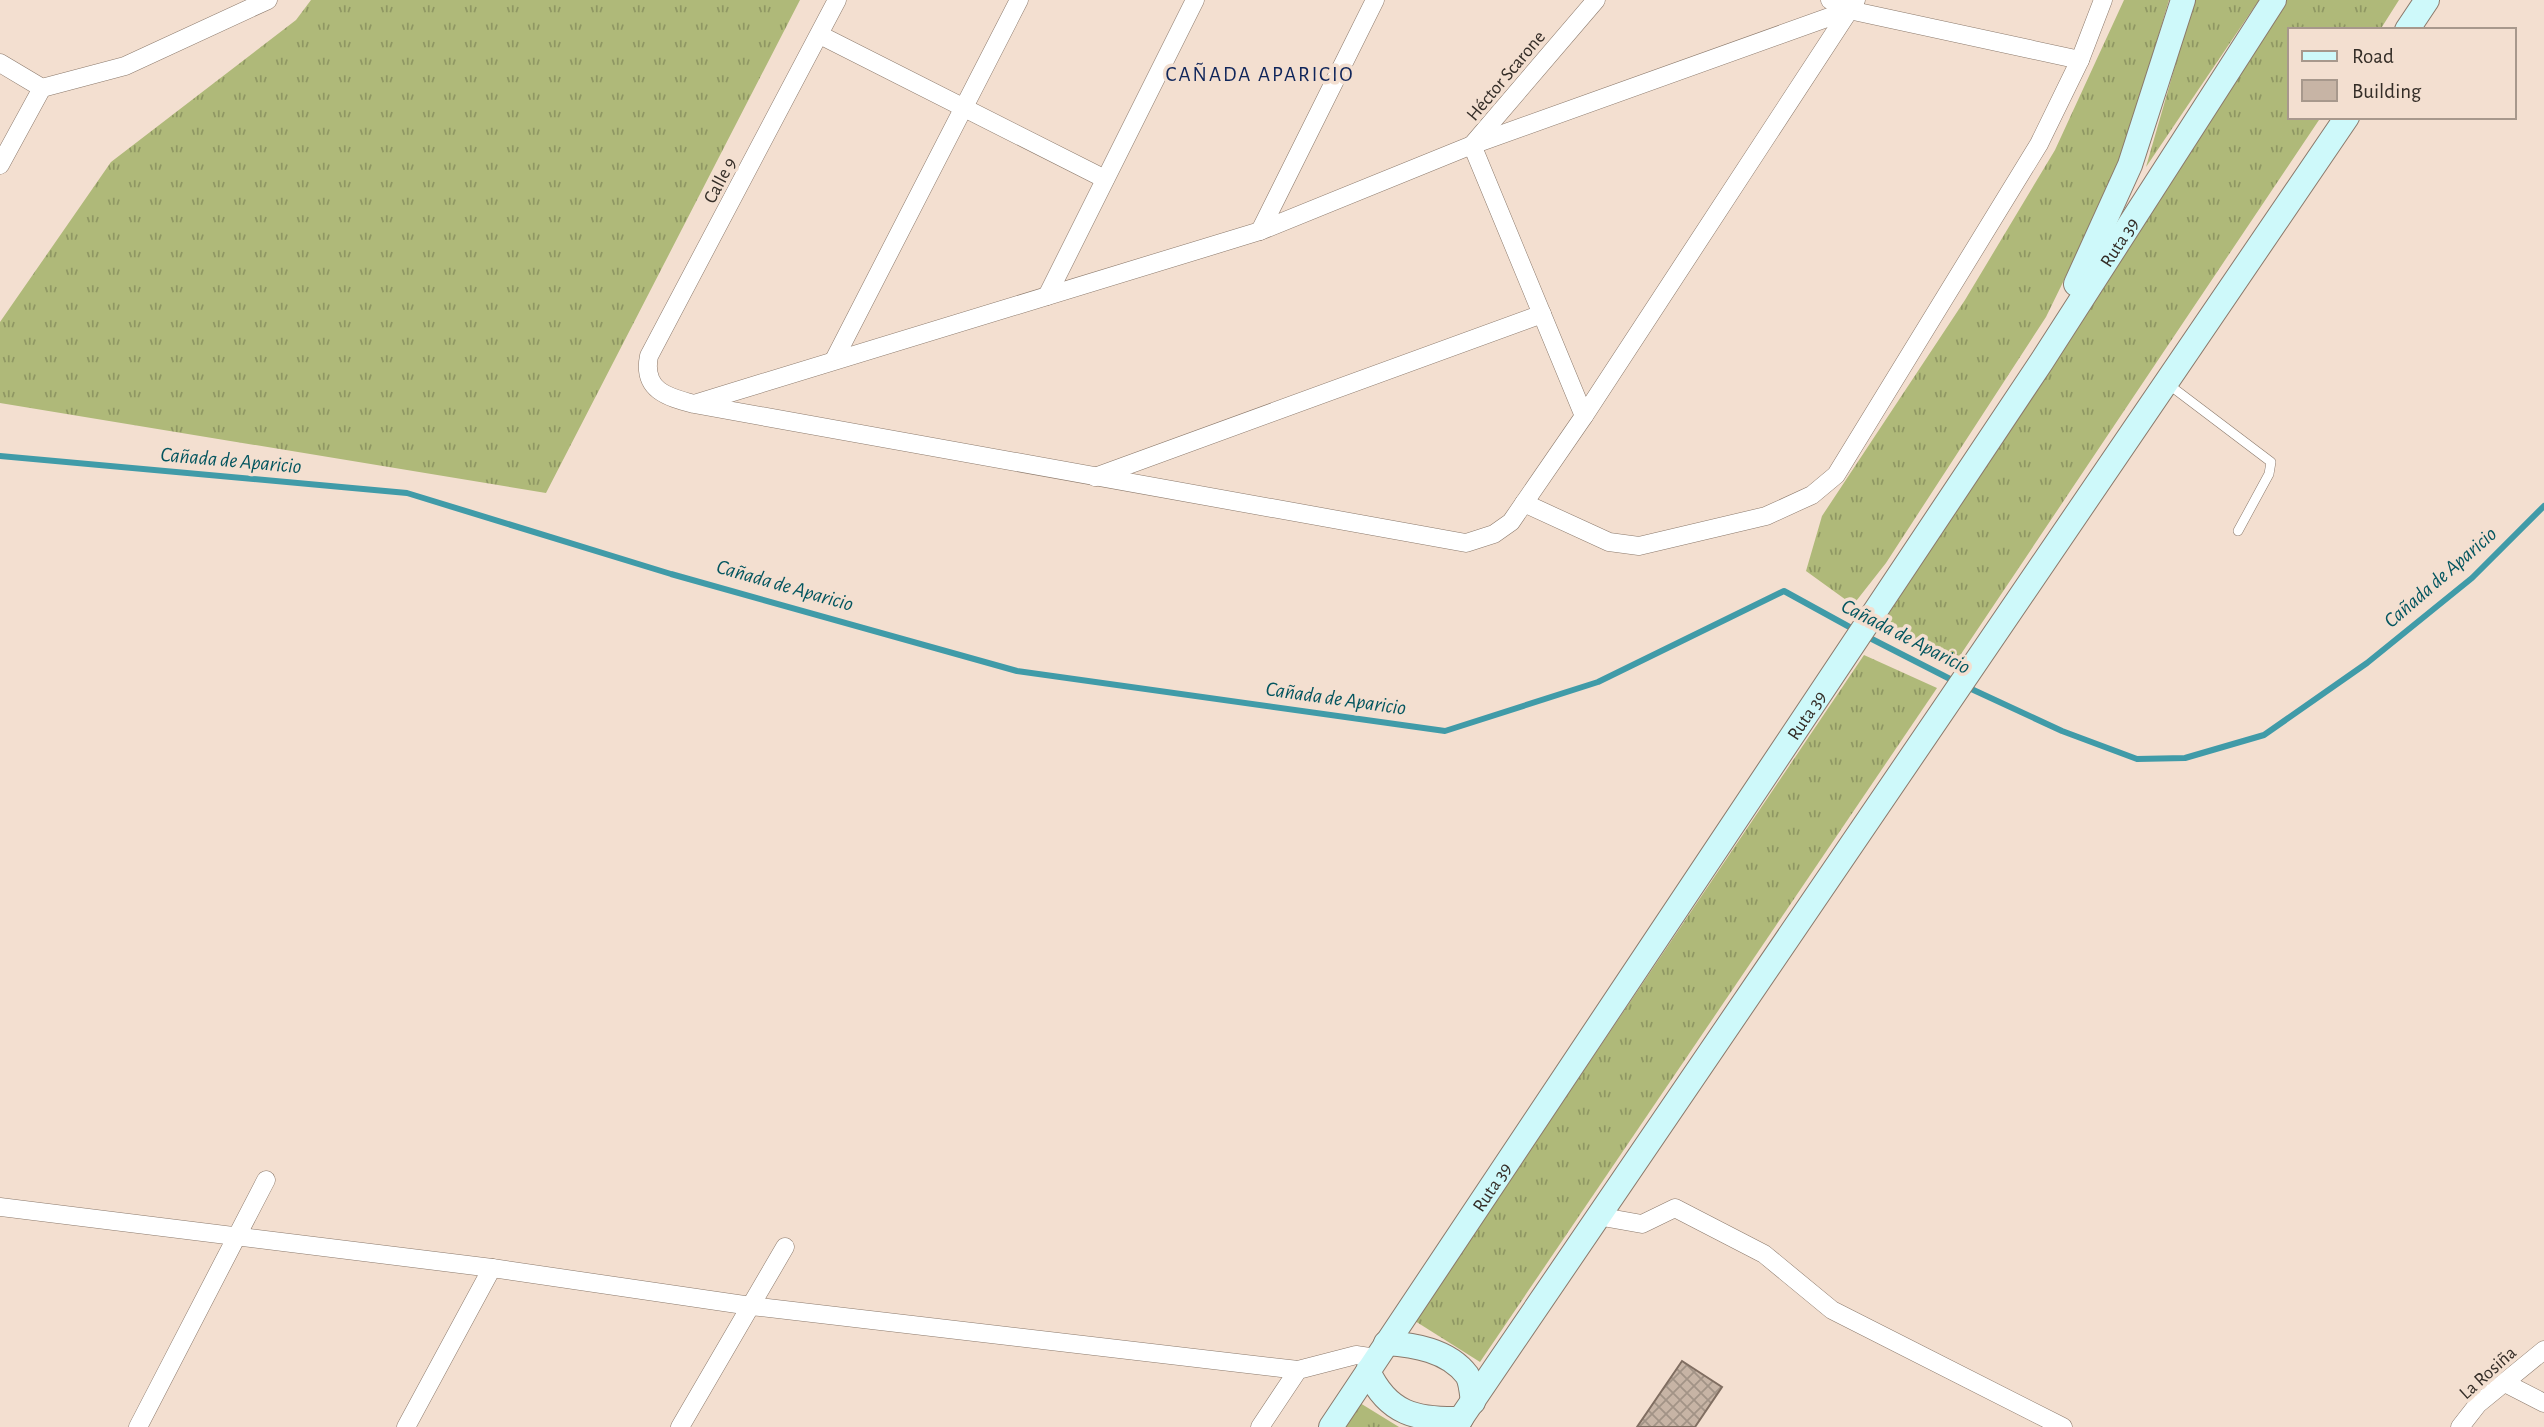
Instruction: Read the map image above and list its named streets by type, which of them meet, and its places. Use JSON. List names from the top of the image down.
{
  "streets": {
    "main road": ["Ruta 39"],
    "street": ["Héctor Scarone", "Calle 9", "La Rosiña"]
  },
  "districts": ["CAÑADA APARICIO"],
  "water": ["Cañada de Aparicio"],
  "legend": ["Road", "Building"]
}
